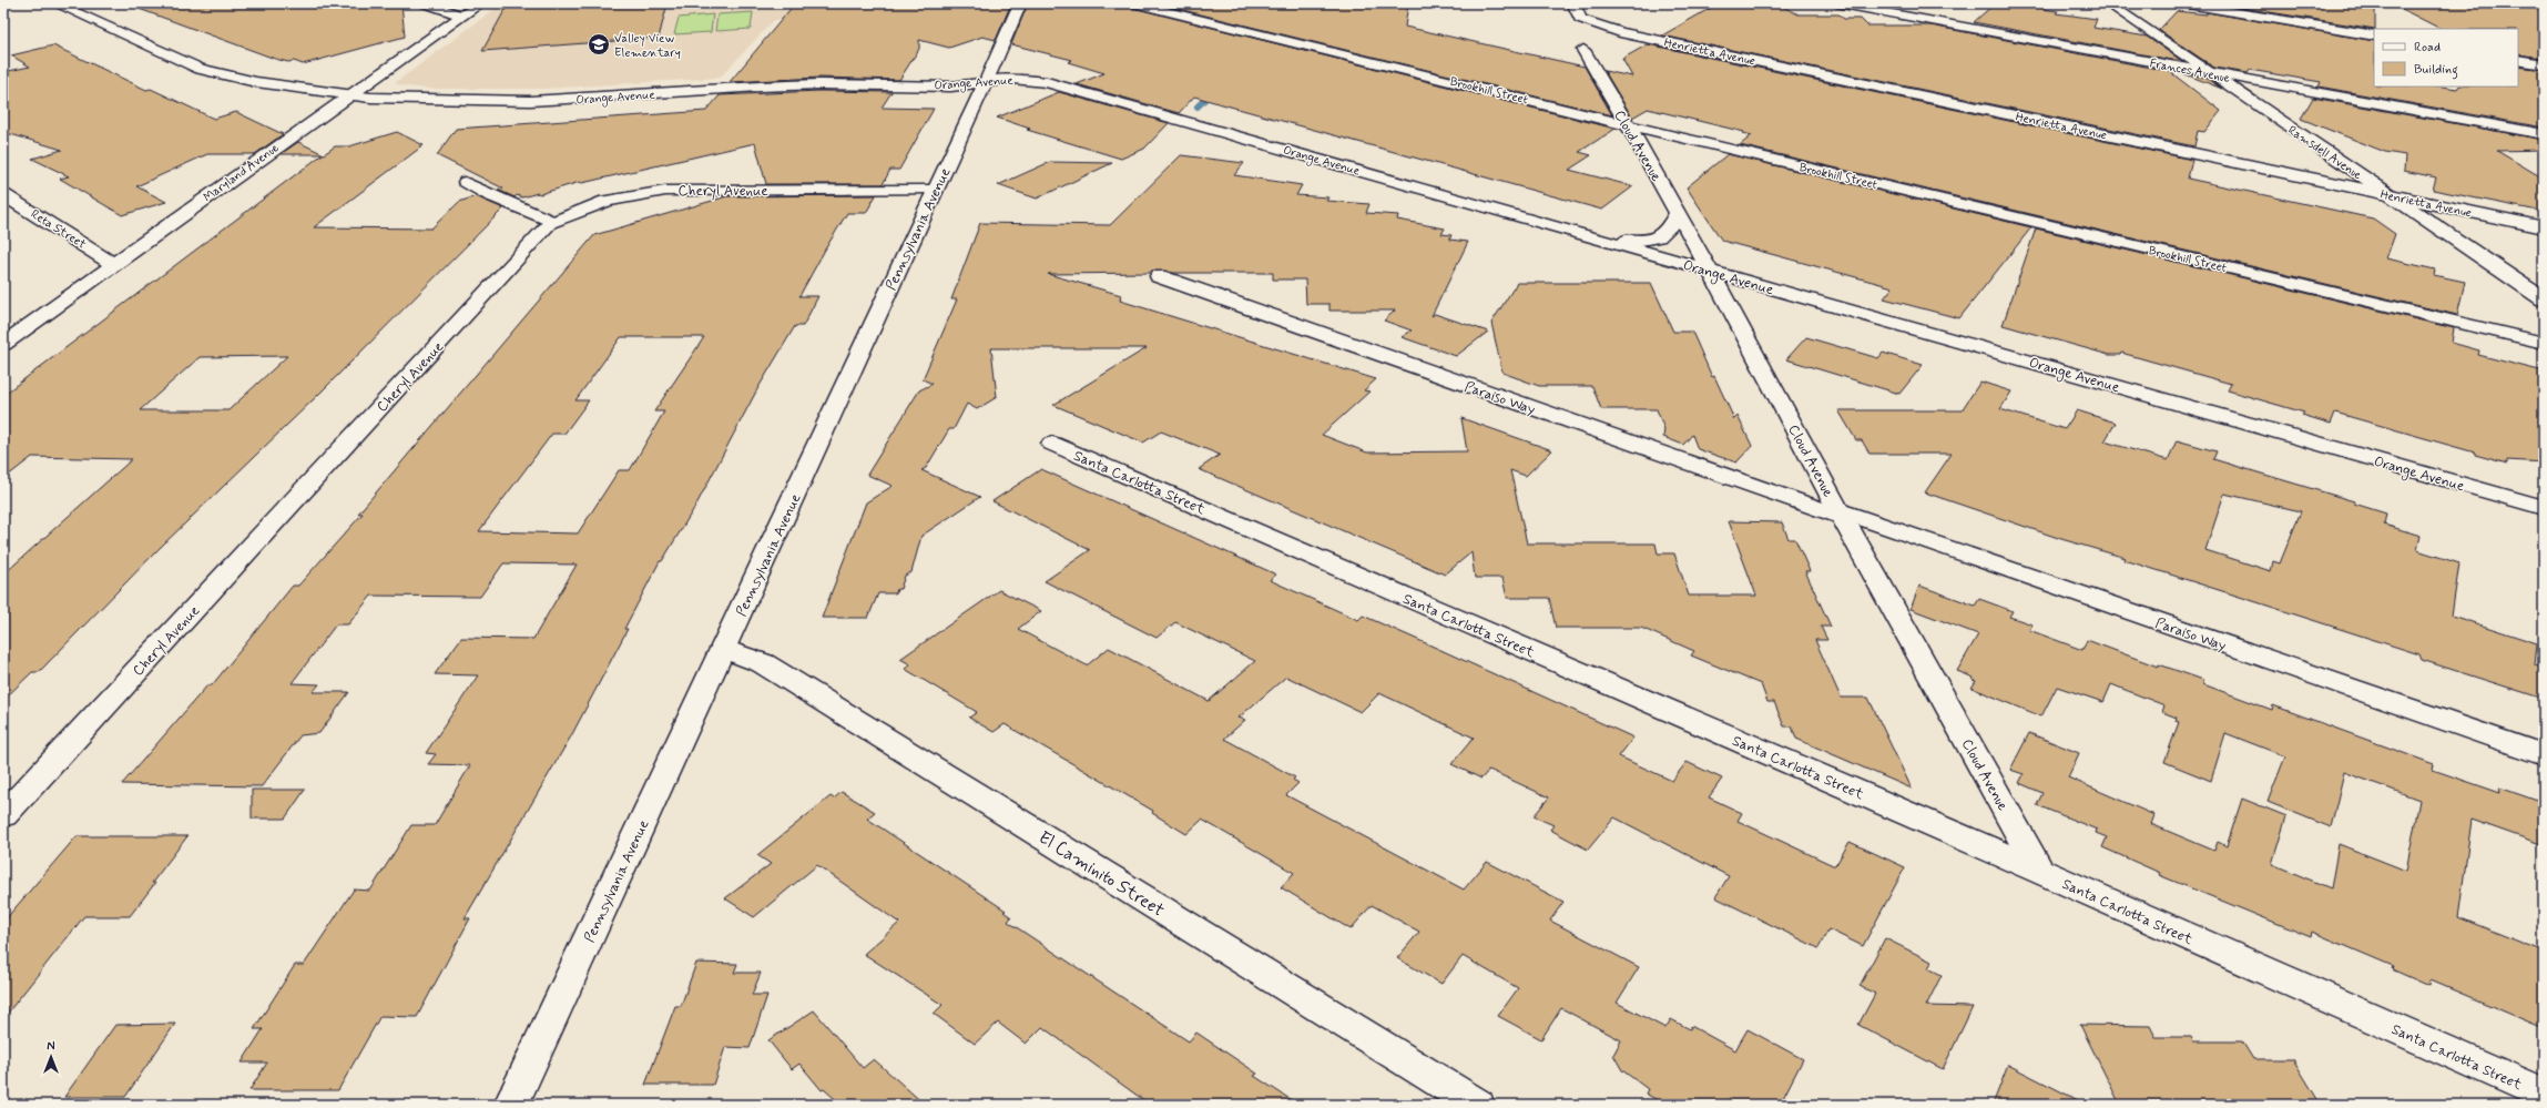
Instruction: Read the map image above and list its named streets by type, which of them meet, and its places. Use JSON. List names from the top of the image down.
{
  "streets": {
    "street": [
      "Henrietta Avenue",
      "Frances Avenue",
      "Orange Avenue",
      "Brookhill Street",
      "Cloud Avenue",
      "Ramsdell Avenue",
      "Maryland Avenue",
      "Cheryl Avenue",
      "Reta Street",
      "Pennsylvania Avenue",
      "Paraiso Way",
      "Santa Carlotta Street",
      "El Caminito Street"
    ]
  },
  "crossings": [
    ["Henrietta Avenue", "Ramsdell Avenue"],
    ["Frances Avenue", "Ramsdell Avenue"],
    ["Orange Avenue", "Cloud Avenue"],
    ["Orange Avenue", "Maryland Avenue"],
    ["Orange Avenue", "Pennsylvania Avenue"],
    ["Brookhill Street", "Cloud Avenue"],
    ["Cloud Avenue", "Paraiso Way"],
    ["Cloud Avenue", "Santa Carlotta Street"],
    ["Maryland Avenue", "Reta Street"],
    ["Cheryl Avenue", "Pennsylvania Avenue"],
    ["Pennsylvania Avenue", "El Caminito Street"]
  ],
  "places": {
    "school or university": ["Valley View Elementary"]
  },
  "legend": ["Road", "Building"],
  "north": "top"
}
